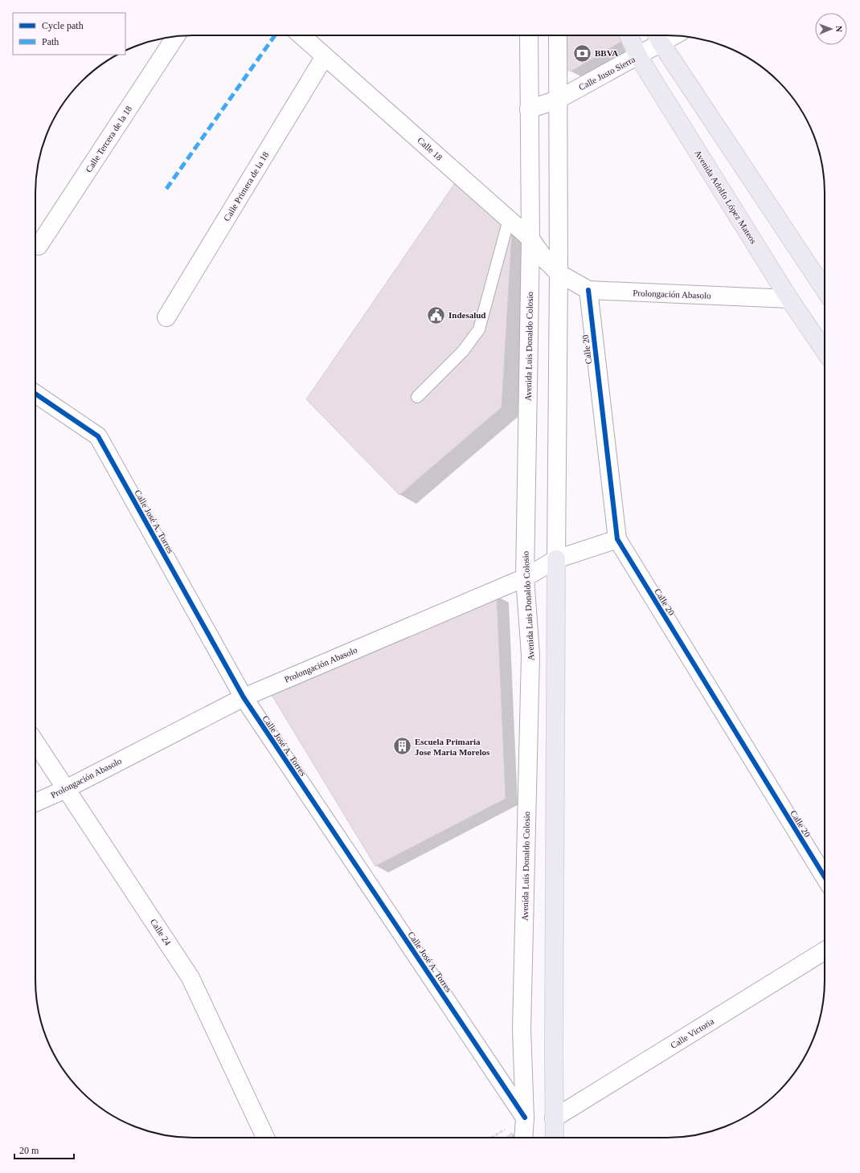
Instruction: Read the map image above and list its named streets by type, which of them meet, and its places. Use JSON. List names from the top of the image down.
{
  "streets": {
    "main road": ["Avenida Adolfo López Mateos"],
    "street": [
      "Calle Justo Sierra",
      "Calle Tercera de la 18",
      "Calle 18",
      "Calle Primera de la 18",
      "Prolongación Abasolo",
      "Avenida Luis Donaldo Colosio",
      "Calle 20",
      "Calle José A. Torres",
      "Calle 24",
      "Calle Victoria"
    ]
  },
  "crossings": [
    ["Calle Justo Sierra", "Avenida Adolfo López Mateos"],
    ["Calle Justo Sierra", "Avenida Luis Donaldo Colosio"],
    ["Calle 18", "Calle Primera de la 18"],
    ["Calle 18", "Prolongación Abasolo"],
    ["Calle 18", "Avenida Luis Donaldo Colosio"],
    ["Avenida Adolfo López Mateos", "Prolongación Abasolo"],
    ["Prolongación Abasolo", "Avenida Luis Donaldo Colosio"],
    ["Prolongación Abasolo", "Calle 20"],
    ["Prolongación Abasolo", "Calle José A. Torres"],
    ["Prolongación Abasolo", "Calle 24"],
    ["Avenida Luis Donaldo Colosio", "Calle José A. Torres"]
  ],
  "places": {
    "bank": ["BBVA"],
    "public building": ["Indesalud"],
    "building": ["Escuela Primaria Jose Maria Morelos"]
  },
  "legend": ["Cycle path", "Path"],
  "scale_bar": "20 m",
  "north": "right"
}
